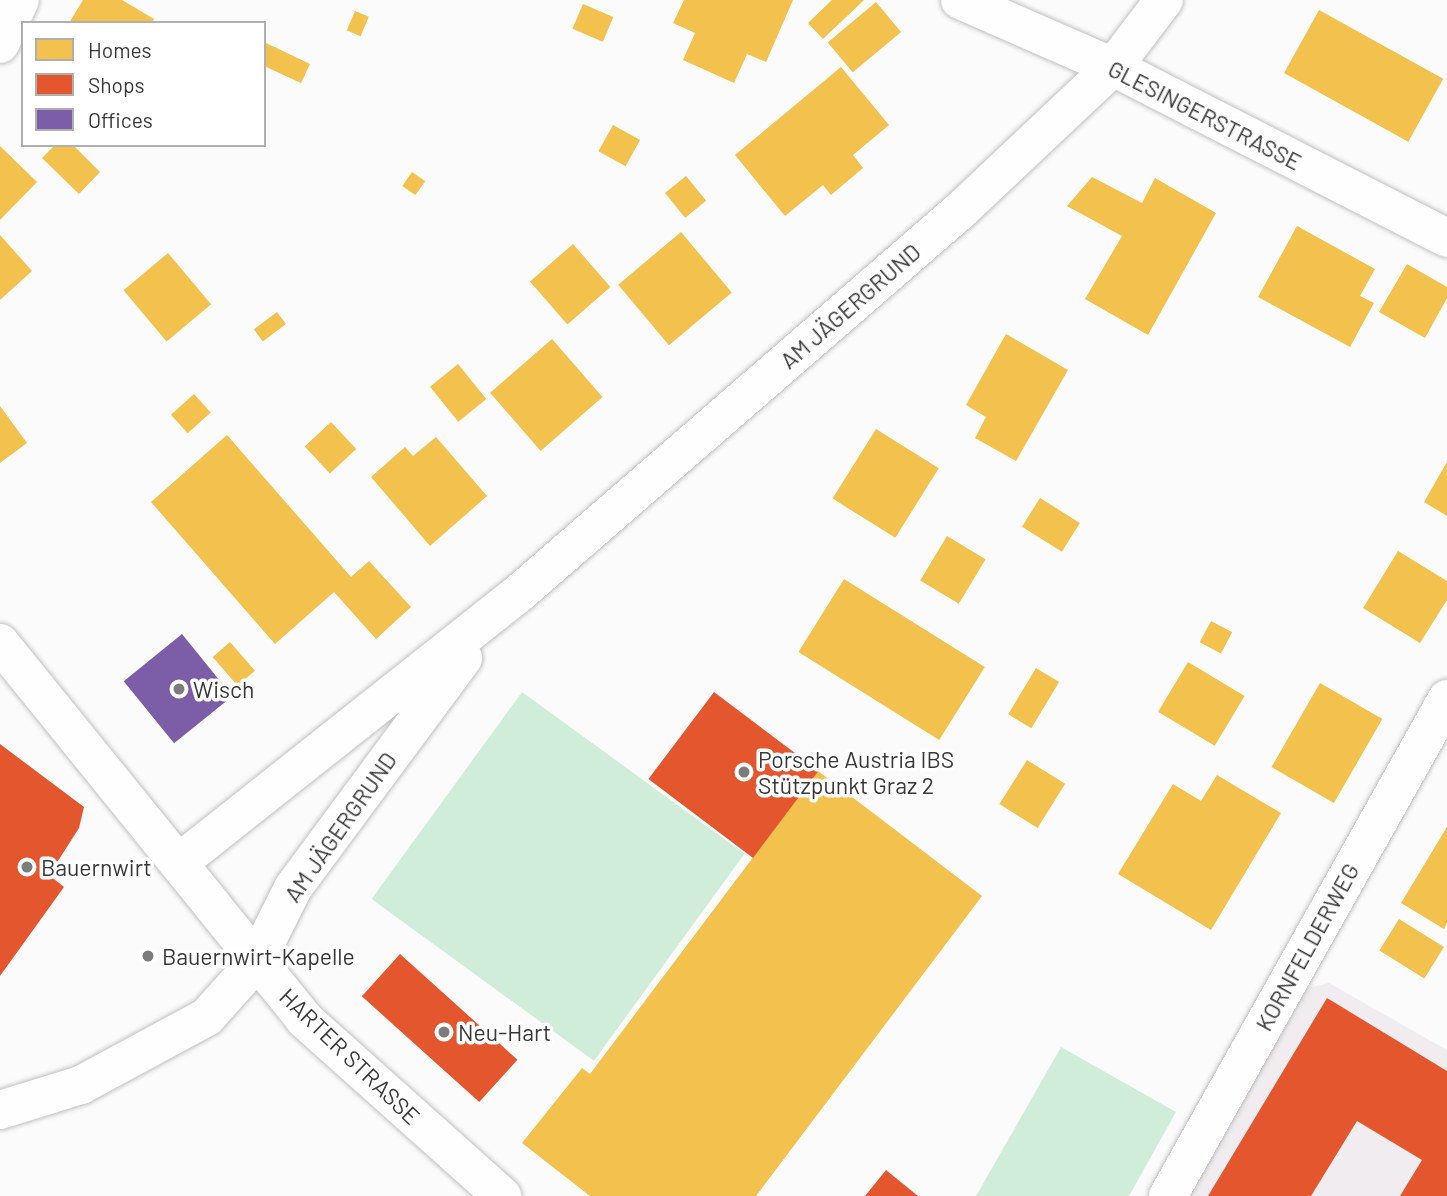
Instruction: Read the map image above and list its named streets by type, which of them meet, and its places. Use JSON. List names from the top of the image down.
{
  "streets": {
    "main road": [
      "GLESINGERSTRASSE",
      "AM JÄGERGRUND",
      "KORNFELDERWEG",
      "HARTER STRASSE"
    ]
  },
  "crossings": [
    ["GLESINGERSTRASSE", "AM JÄGERGRUND"],
    ["AM JÄGERGRUND", "HARTER STRASSE"]
  ],
  "places": [
    "Wisch",
    "Porsche Austria IBS Stützpunkt Graz 2",
    "Bauernwirt",
    "Bauernwirt-Kapelle",
    "Neu-Hart"
  ],
  "legend": ["Homes", "Shops", "Offices"]
}
